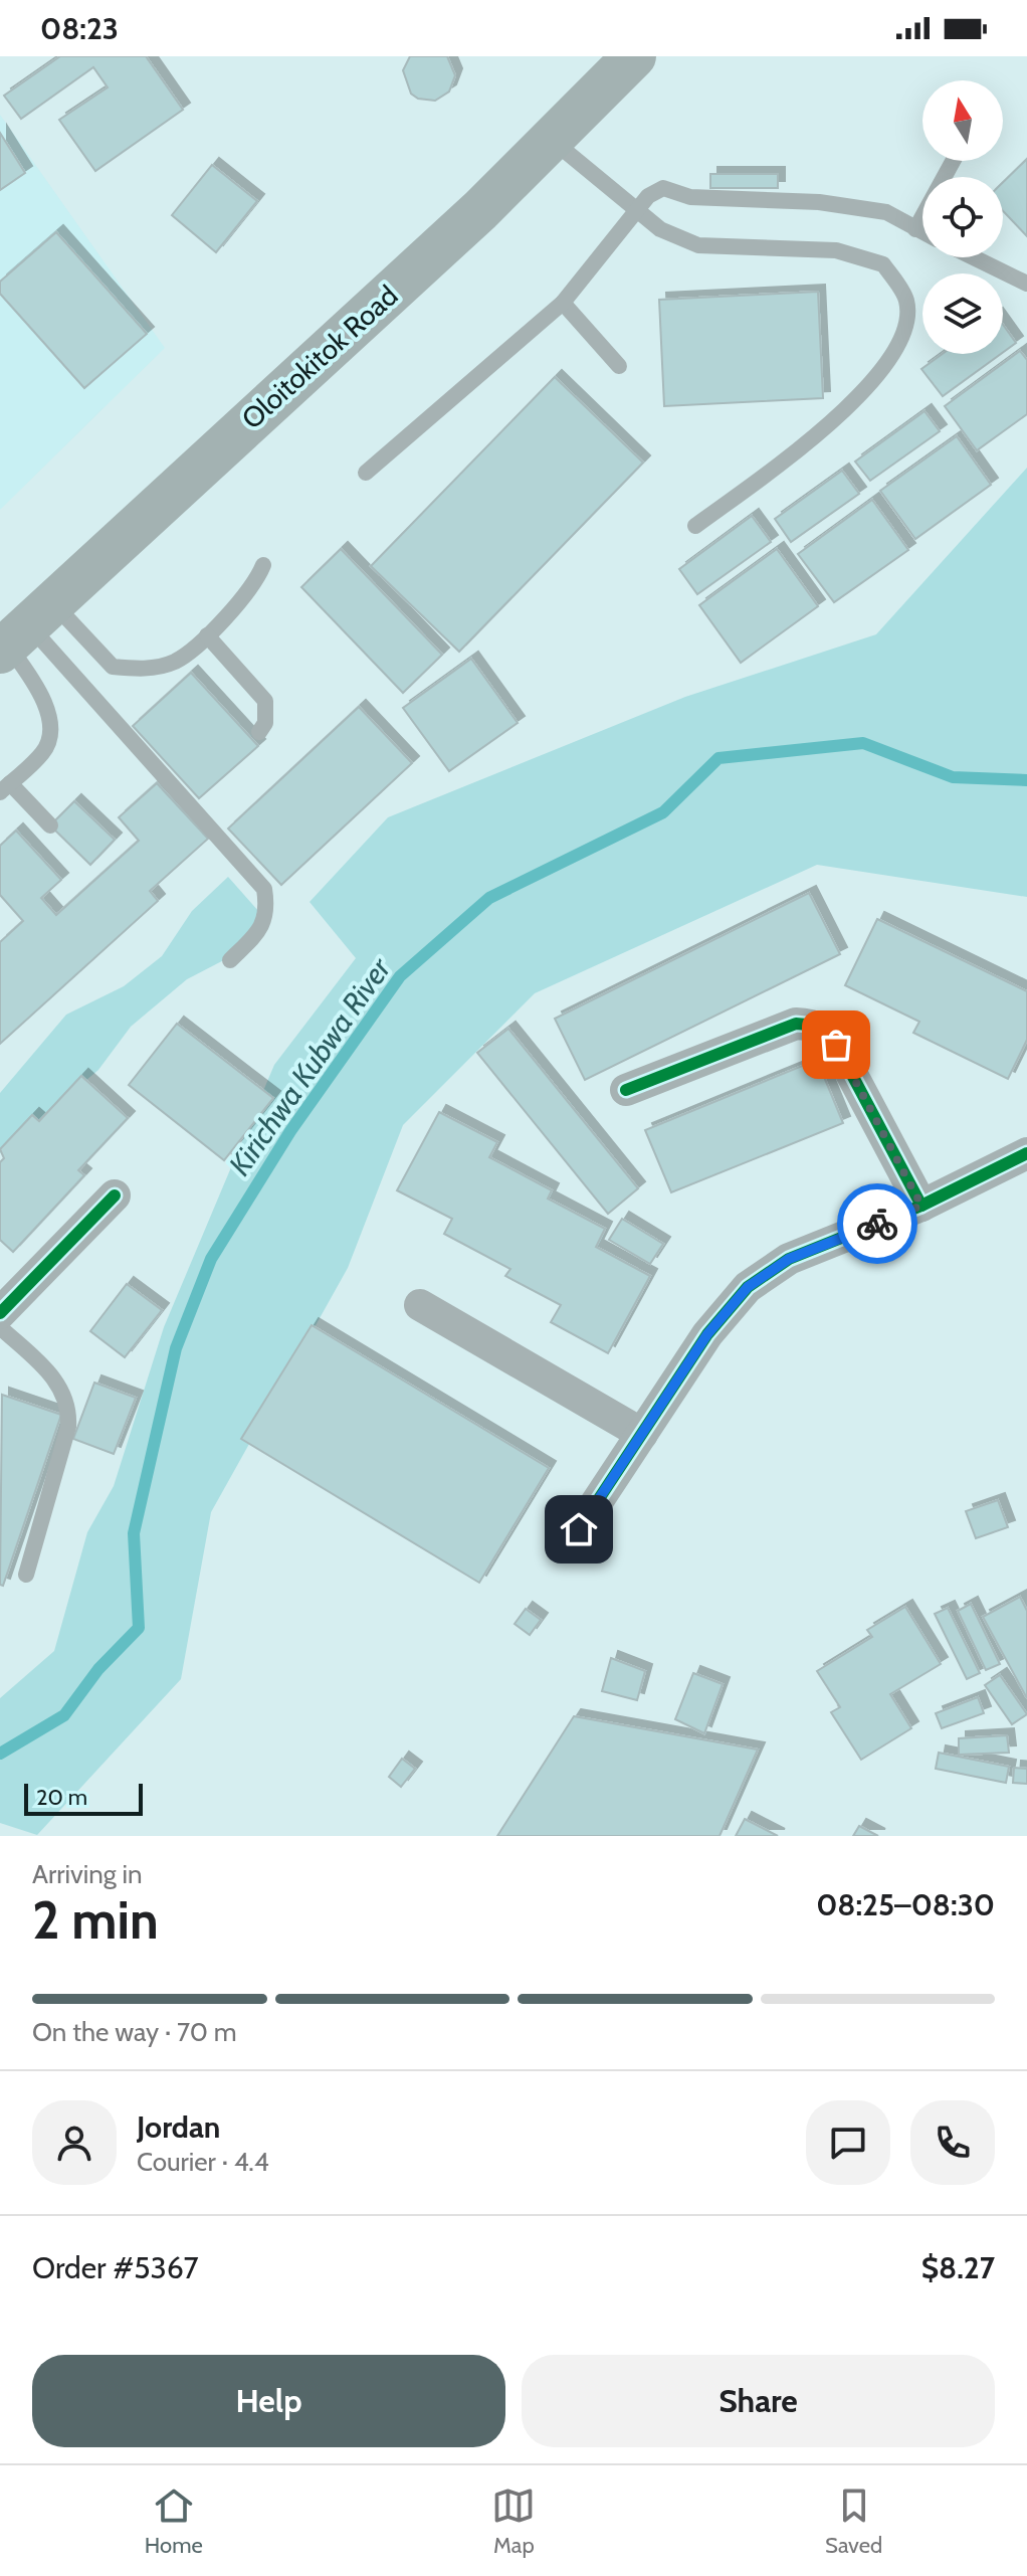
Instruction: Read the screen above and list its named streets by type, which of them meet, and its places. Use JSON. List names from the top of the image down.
{
  "streets": {
    "main road": ["Oloitokitok Road"]
  },
  "water": ["Kirichwa Kubwa River"],
  "scale_bar": "20 m",
  "north": "top",
  "page": {
    "status": "08:23",
    "scale": "20 m",
    "heading": ["2 min", "Arriving in", "08:25–08:30"],
    "panel": [
      "Jordan",
      "Courier · 4.4",
      "Order #5367",
      "$8.27"
    ],
    "bar": "On the way · 70 m",
    "buttons": ["Help", "Share"],
    "tabs": ["Home", "Map", "Saved"]
  }
}
